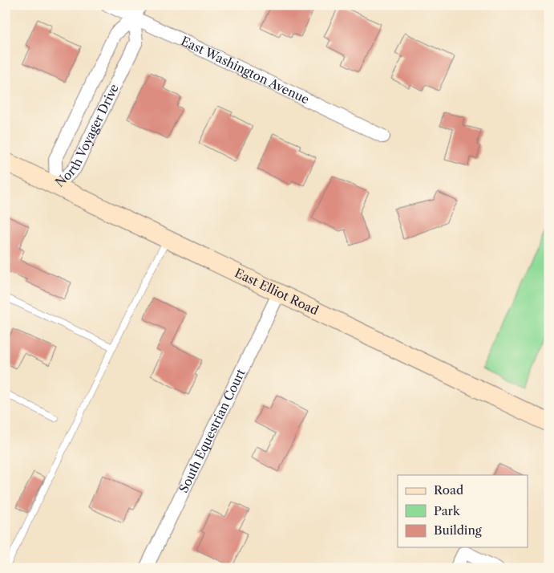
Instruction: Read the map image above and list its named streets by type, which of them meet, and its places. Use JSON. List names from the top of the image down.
{
  "streets": {
    "main road": ["East Elliot Road"],
    "street": ["East Washington Avenue", "North Voyager Drive", "South Equestrian Court"]
  },
  "crossings": [
    ["East Washington Avenue", "North Voyager Drive"],
    ["North Voyager Drive", "East Elliot Road"],
    ["East Elliot Road", "South Equestrian Court"]
  ],
  "legend": ["Road", "Park", "Building"]
}
